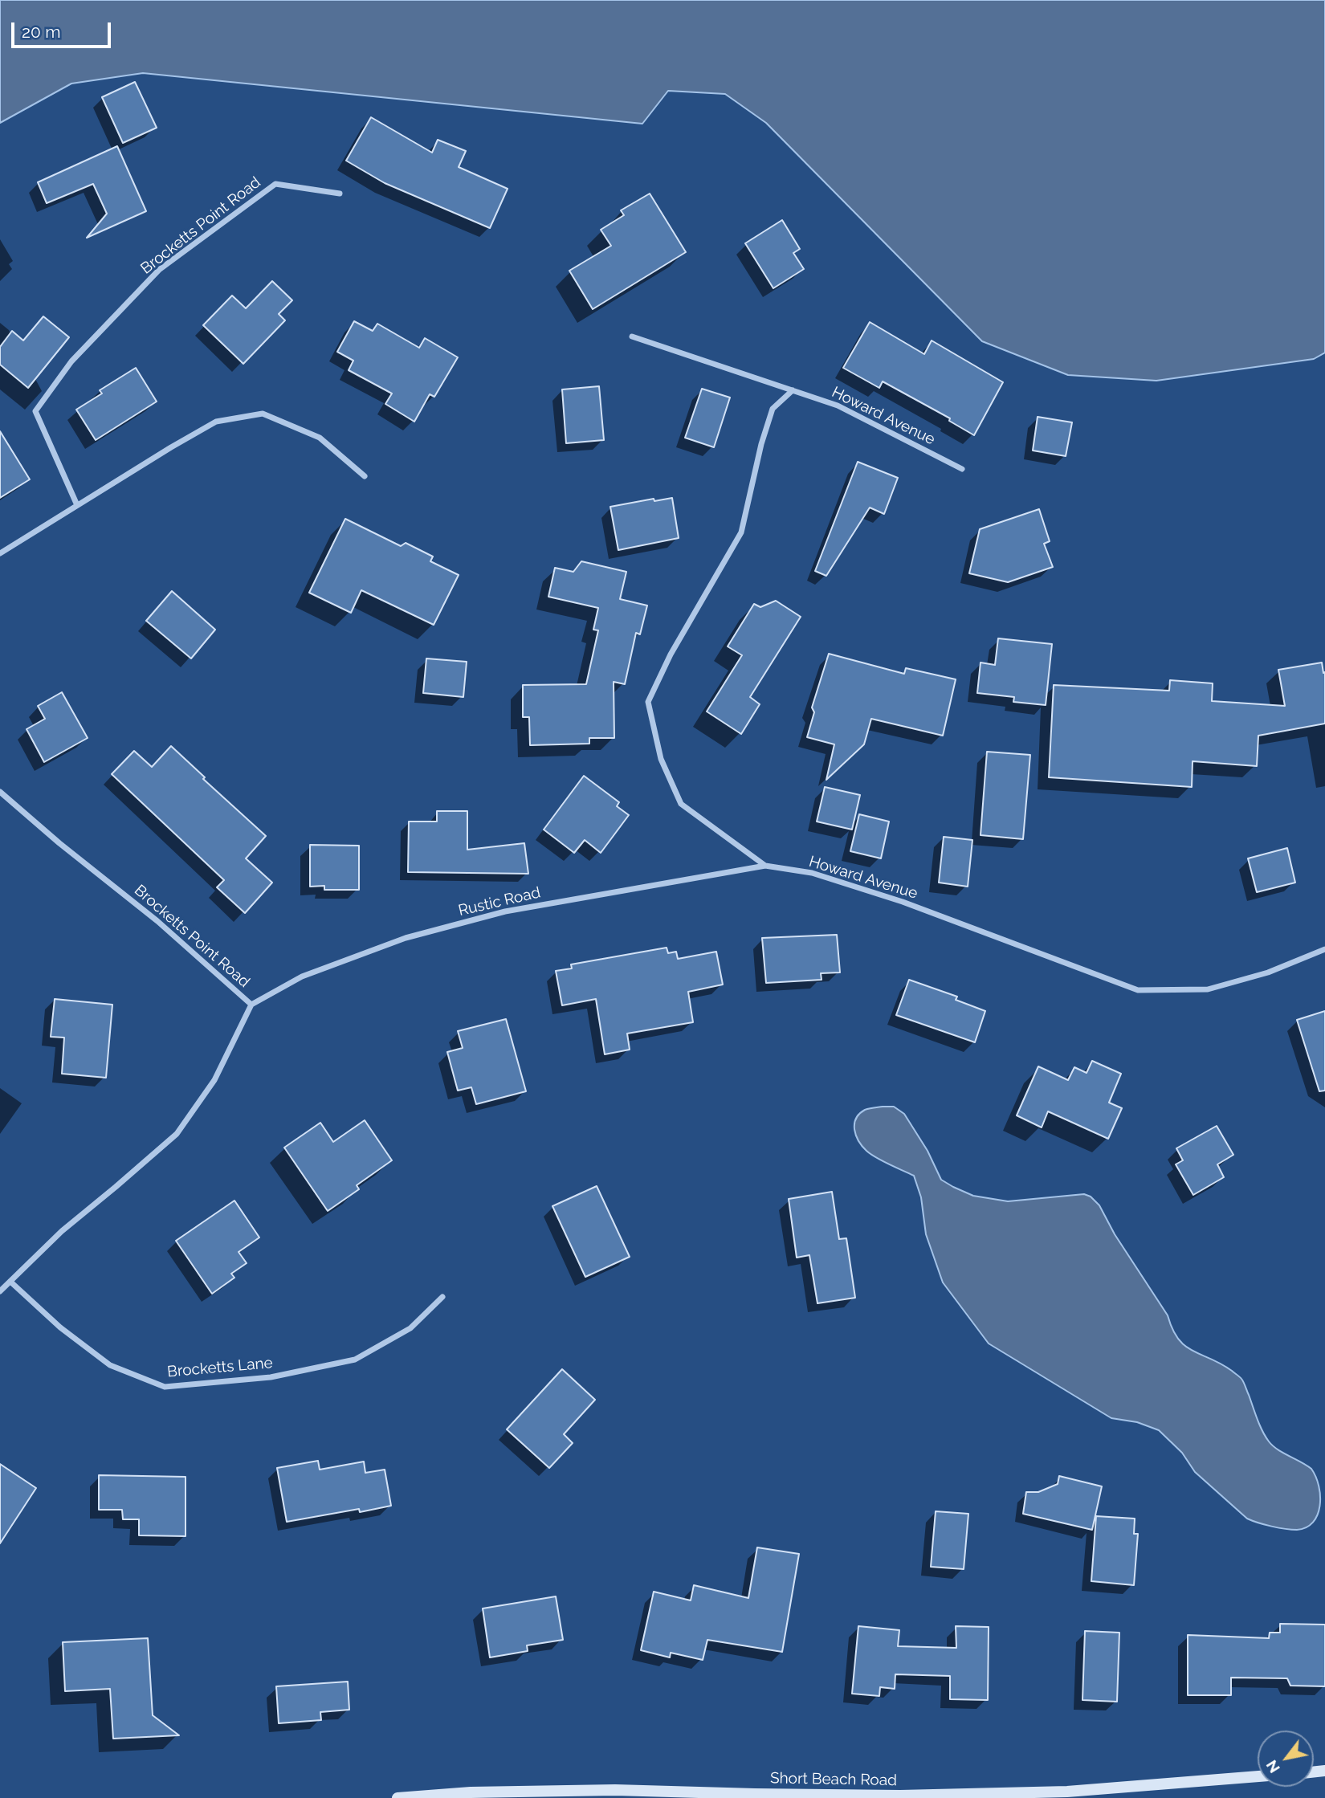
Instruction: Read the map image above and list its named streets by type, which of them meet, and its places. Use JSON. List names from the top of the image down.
{
  "streets": {
    "main road": ["Short Beach Road"],
    "street": [
      "Brocketts Point Road",
      "Howard Avenue",
      "Rustic Road",
      "Brocketts Lane"
    ]
  },
  "crossings": [
    ["Brocketts Point Road", "Rustic Road"],
    ["Brocketts Point Road", "Brocketts Lane"],
    ["Howard Avenue", "Rustic Road"]
  ],
  "scale_bar": "20 m",
  "north": "bottom left"
}
